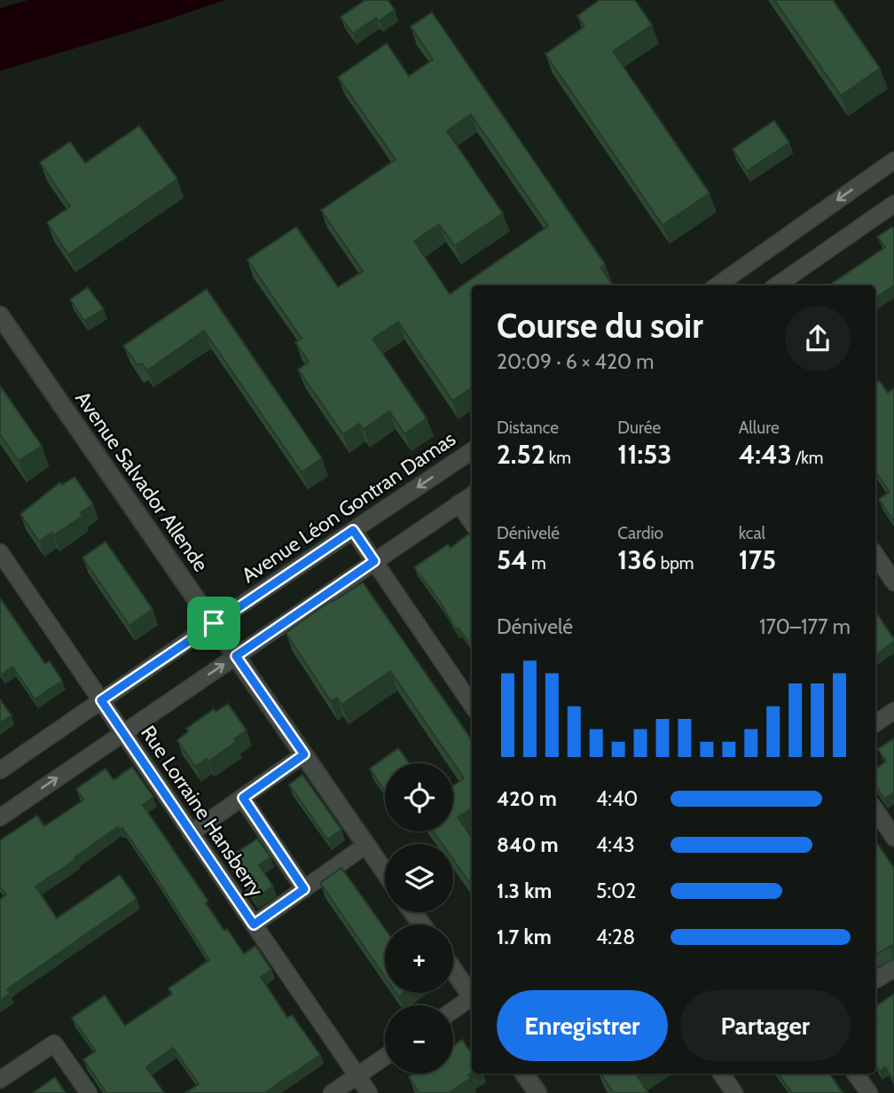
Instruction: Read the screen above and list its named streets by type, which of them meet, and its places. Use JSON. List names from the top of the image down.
{
  "streets": {
    "main road": ["Avenue Salvador Allende"],
    "street": ["Avenue Léon Gontran Damas", "Rue Lorraine Hansberry"]
  },
  "crossings": [
    ["Avenue Salvador Allende", "Avenue Léon Gontran Damas"],
    ["Avenue Léon Gontran Damas", "Rue Lorraine Hansberry"]
  ],
  "page": {
    "heading": ["Course du soir", "20:09 · 6 × 420 m"],
    "stats": [
      ["Distance", "2.52 km"],
      ["Durée", "11:53"],
      ["Allure", "4:43 /km"],
      ["Dénivelé", "54 m"],
      ["Cardio", "136 bpm"],
      ["kcal", "175"]
    ],
    "chart": ["Dénivelé", "170–177 m"],
    "map_buttons": ["+", "−"],
    "list": [
      {
        "name": "420 m",
        "note": "4:40"
      },
      {
        "name": "840 m",
        "note": "4:43"
      },
      {
        "name": "1.3 km",
        "note": "5:02"
      },
      {
        "name": "1.7 km",
        "note": "4:28"
      }
    ],
    "buttons": ["Enregistrer", "Partager"]
  }
}
